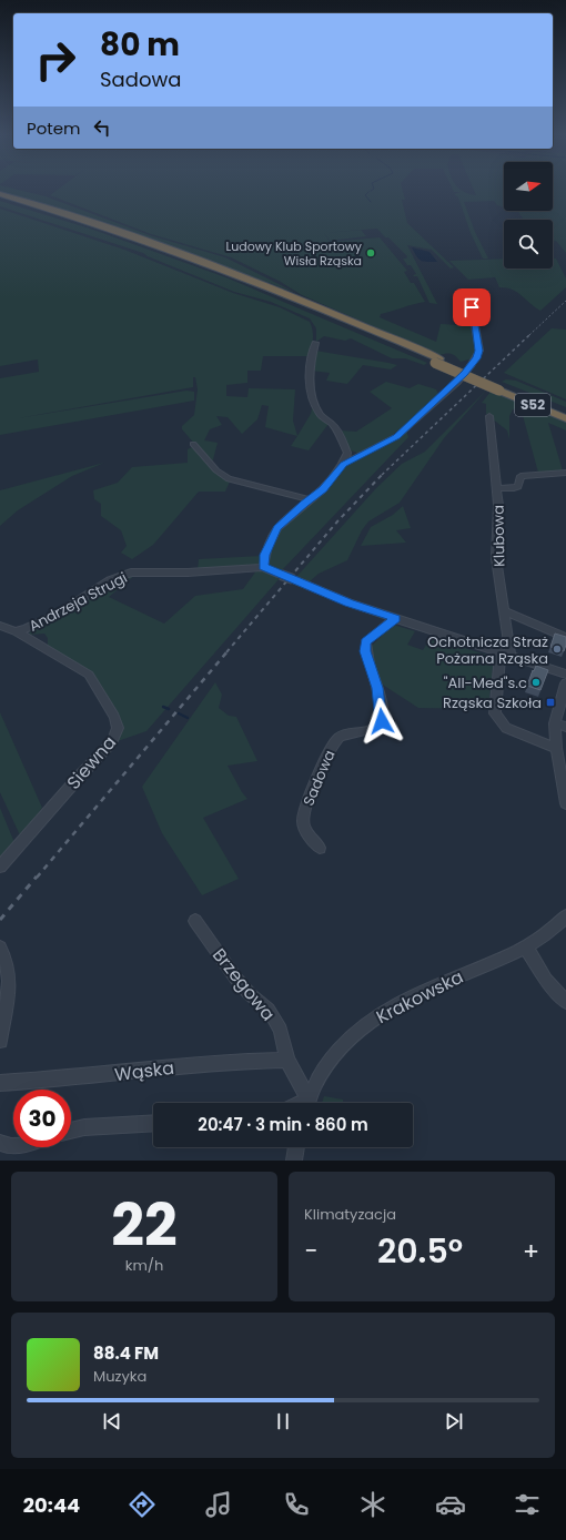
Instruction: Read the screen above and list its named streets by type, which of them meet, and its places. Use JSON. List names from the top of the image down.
{
  "streets": {
    "highway": ["S52"],
    "street": [
      "Klubowa",
      "Andrzeja Strugi",
      "Siewna",
      "Sadowa",
      "Brzegowa",
      "Krakowska",
      "Wąska"
    ]
  },
  "crossings": [
    ["Andrzeja Strugi", "Siewna"],
    ["Brzegowa", "Wąska"]
  ],
  "places": {
    "other": ["Ludowy Klub Sportowy Wisła Rząska", "Ochotnicza Straż Pożarna Rząska", "\"All-Med\"s.c"],
    "transit": ["Rząska Szkoła"]
  },
  "north": "right",
  "page": {
    "turn": ["80 m", "Sadowa"],
    "then": "Potem",
    "limit": "30",
    "trip": "20:47 · 3 min · 860 m",
    "tile": [
      ["22", "km/h"],
      "Klimatyzacja"
    ],
    "heat": ["−", "20.5°", "+"],
    "song": ["88.4 FM", "Muzyka"],
    "tabs": "20:44"
  }
}
